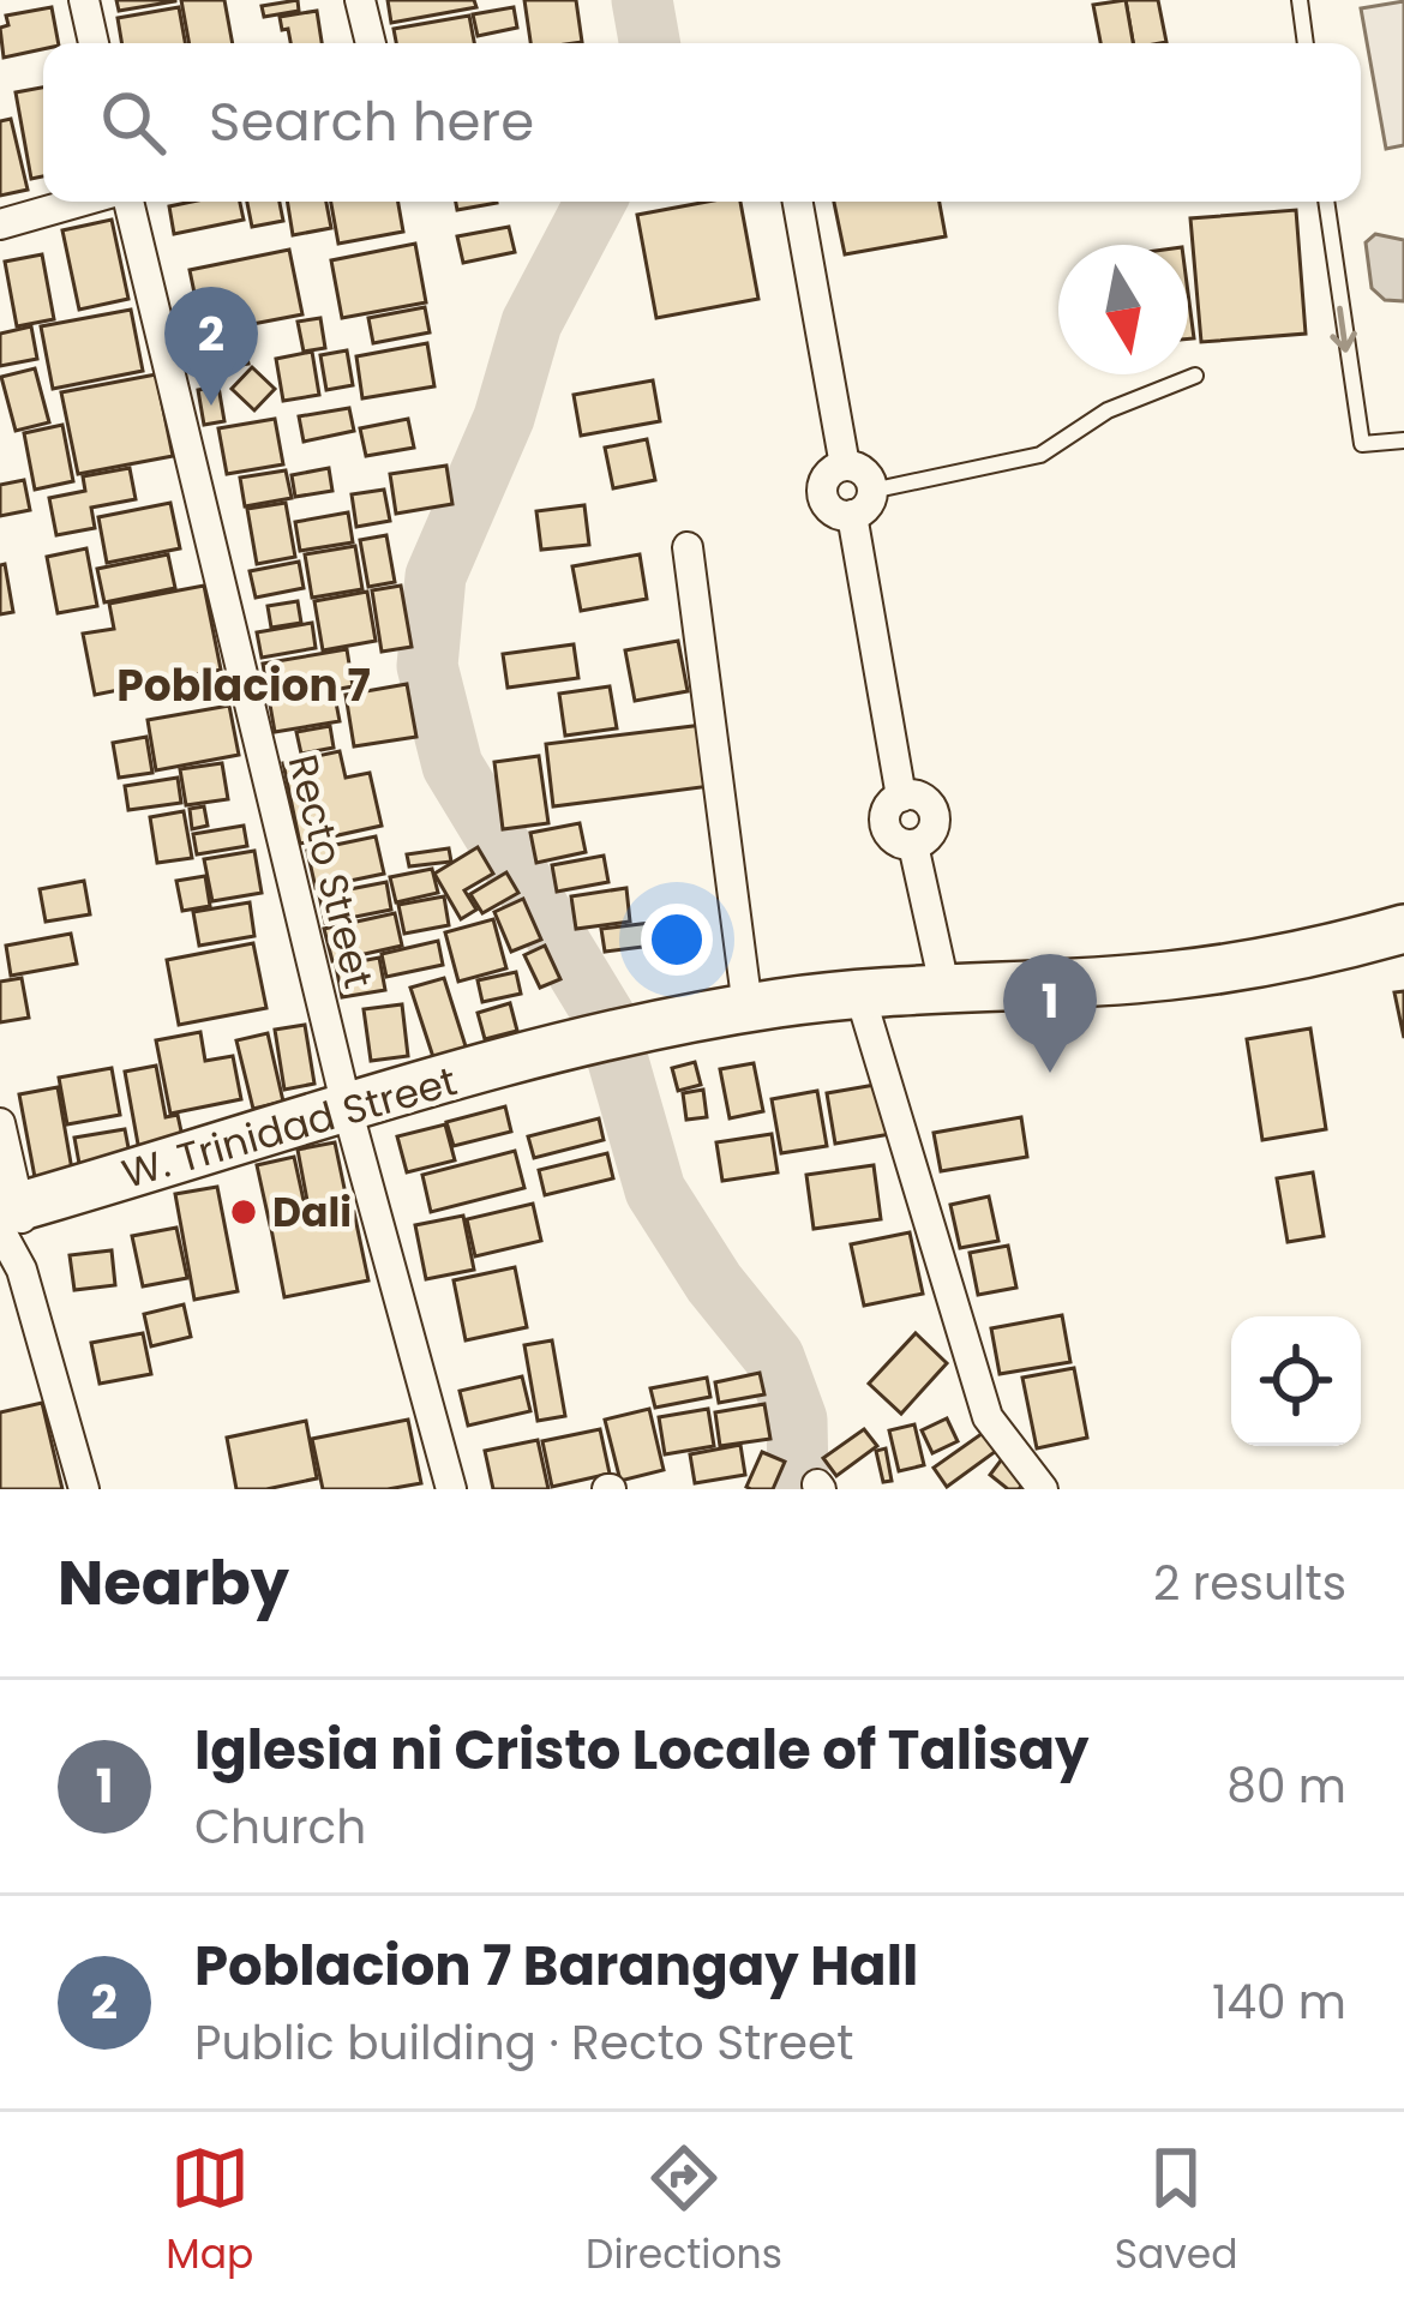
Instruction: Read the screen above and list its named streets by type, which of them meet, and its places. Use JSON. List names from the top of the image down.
{
  "streets": {
    "main road": ["W. Trinidad Street"],
    "street": ["Recto Street"]
  },
  "crossings": [
    ["Recto Street", "W. Trinidad Street"]
  ],
  "districts": ["Poblacion 7"],
  "places": ["Dali"],
  "north": "bottom",
  "page": {
    "search": "Search here",
    "pins": ["2", "1"],
    "heading": ["Nearby", "2 results"],
    "list": [
      {
        "mark": "1",
        "name": "Iglesia ni Cristo Locale of Talisay",
        "note": "Church",
        "value": "80 m"
      },
      {
        "mark": "2",
        "name": "Poblacion 7 Barangay Hall",
        "note": "Public building · Recto Street",
        "value": "140 m"
      }
    ],
    "nav": ["Map", "Directions", "Saved"]
  }
}
